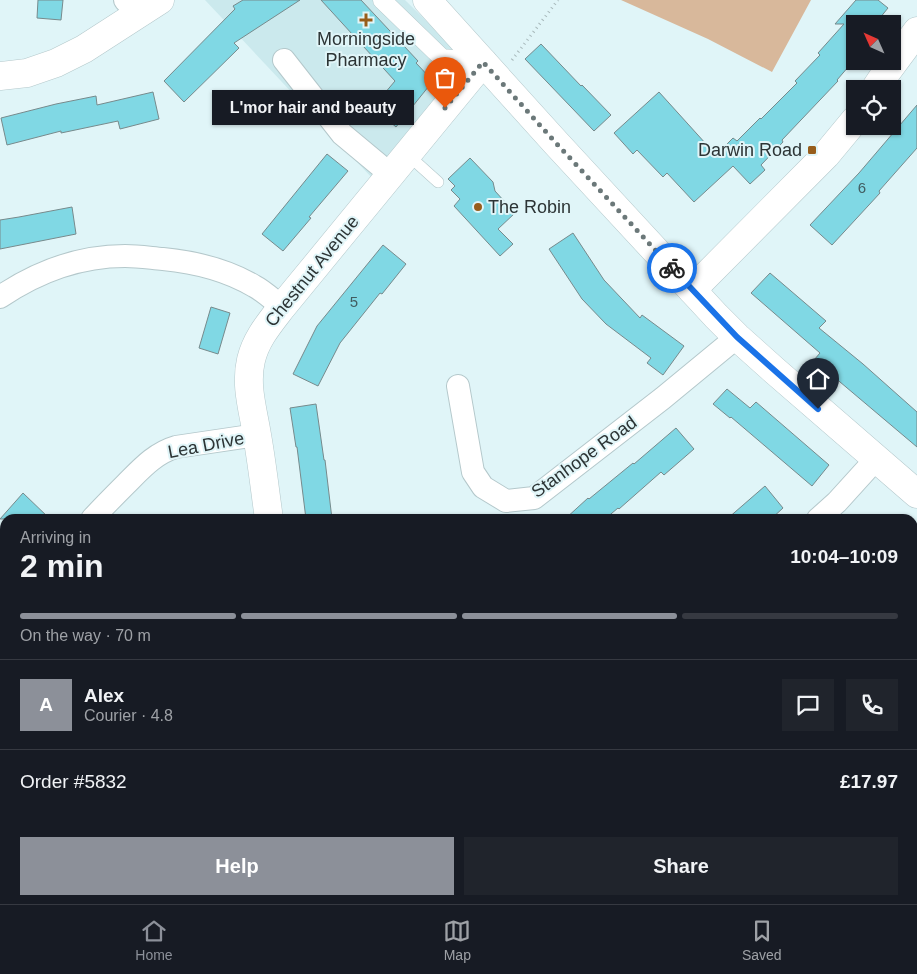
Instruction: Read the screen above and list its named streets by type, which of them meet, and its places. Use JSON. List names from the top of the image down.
{
  "streets": {
    "street": ["Chestnut Avenue", "Lea Drive", "Stanhope Road"]
  },
  "crossings": [
    ["Chestnut Avenue", "Lea Drive"]
  ],
  "places": {
    "health": ["Morningside Pharmacy"],
    "other": ["L'mor hair and beauty", "The Robin"],
    "transit": ["Darwin Road"]
  },
  "house_numbers": ["6", "5"],
  "north": "top left",
  "page": {
    "bubble": "L'mor hair and beauty",
    "heading": ["2 min", "Arriving in", "10:04–10:09"],
    "panel": [
      "Alex",
      "Courier · 4.8",
      "Order #5832",
      "£17.97"
    ],
    "bar": "On the way · 70 m",
    "round": "A",
    "buttons": ["Help", "Share"],
    "tabs": ["Home", "Map", "Saved"]
  }
}
